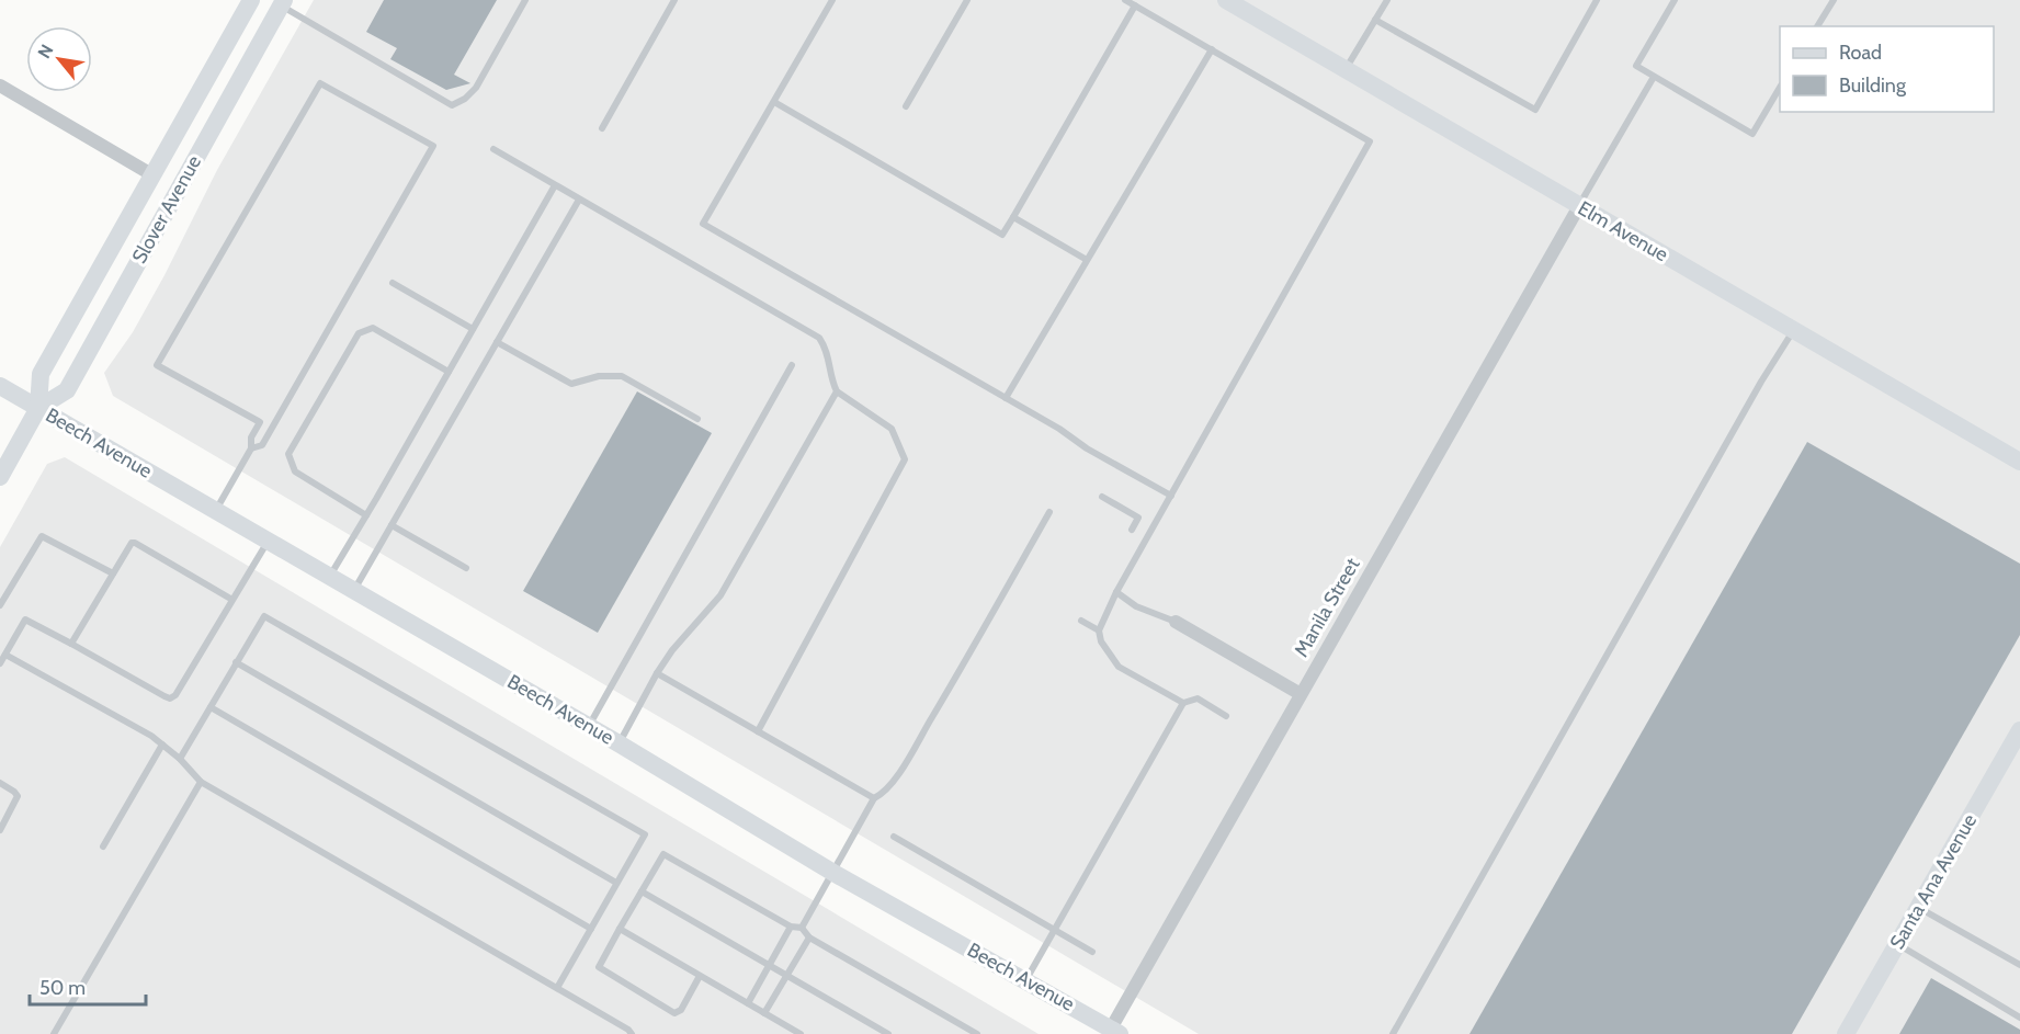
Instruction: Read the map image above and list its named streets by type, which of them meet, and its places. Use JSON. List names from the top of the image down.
{
  "streets": {
    "main road": [
      "Slover Avenue",
      "Elm Avenue",
      "Beech Avenue",
      "Santa Ana Avenue"
    ],
    "street": ["Manila Street"]
  },
  "crossings": [
    ["Slover Avenue", "Beech Avenue"],
    ["Elm Avenue", "Manila Street"],
    ["Beech Avenue", "Manila Street"]
  ],
  "legend": ["Road", "Building"],
  "scale_bar": "50 m",
  "north": "top left"
}
